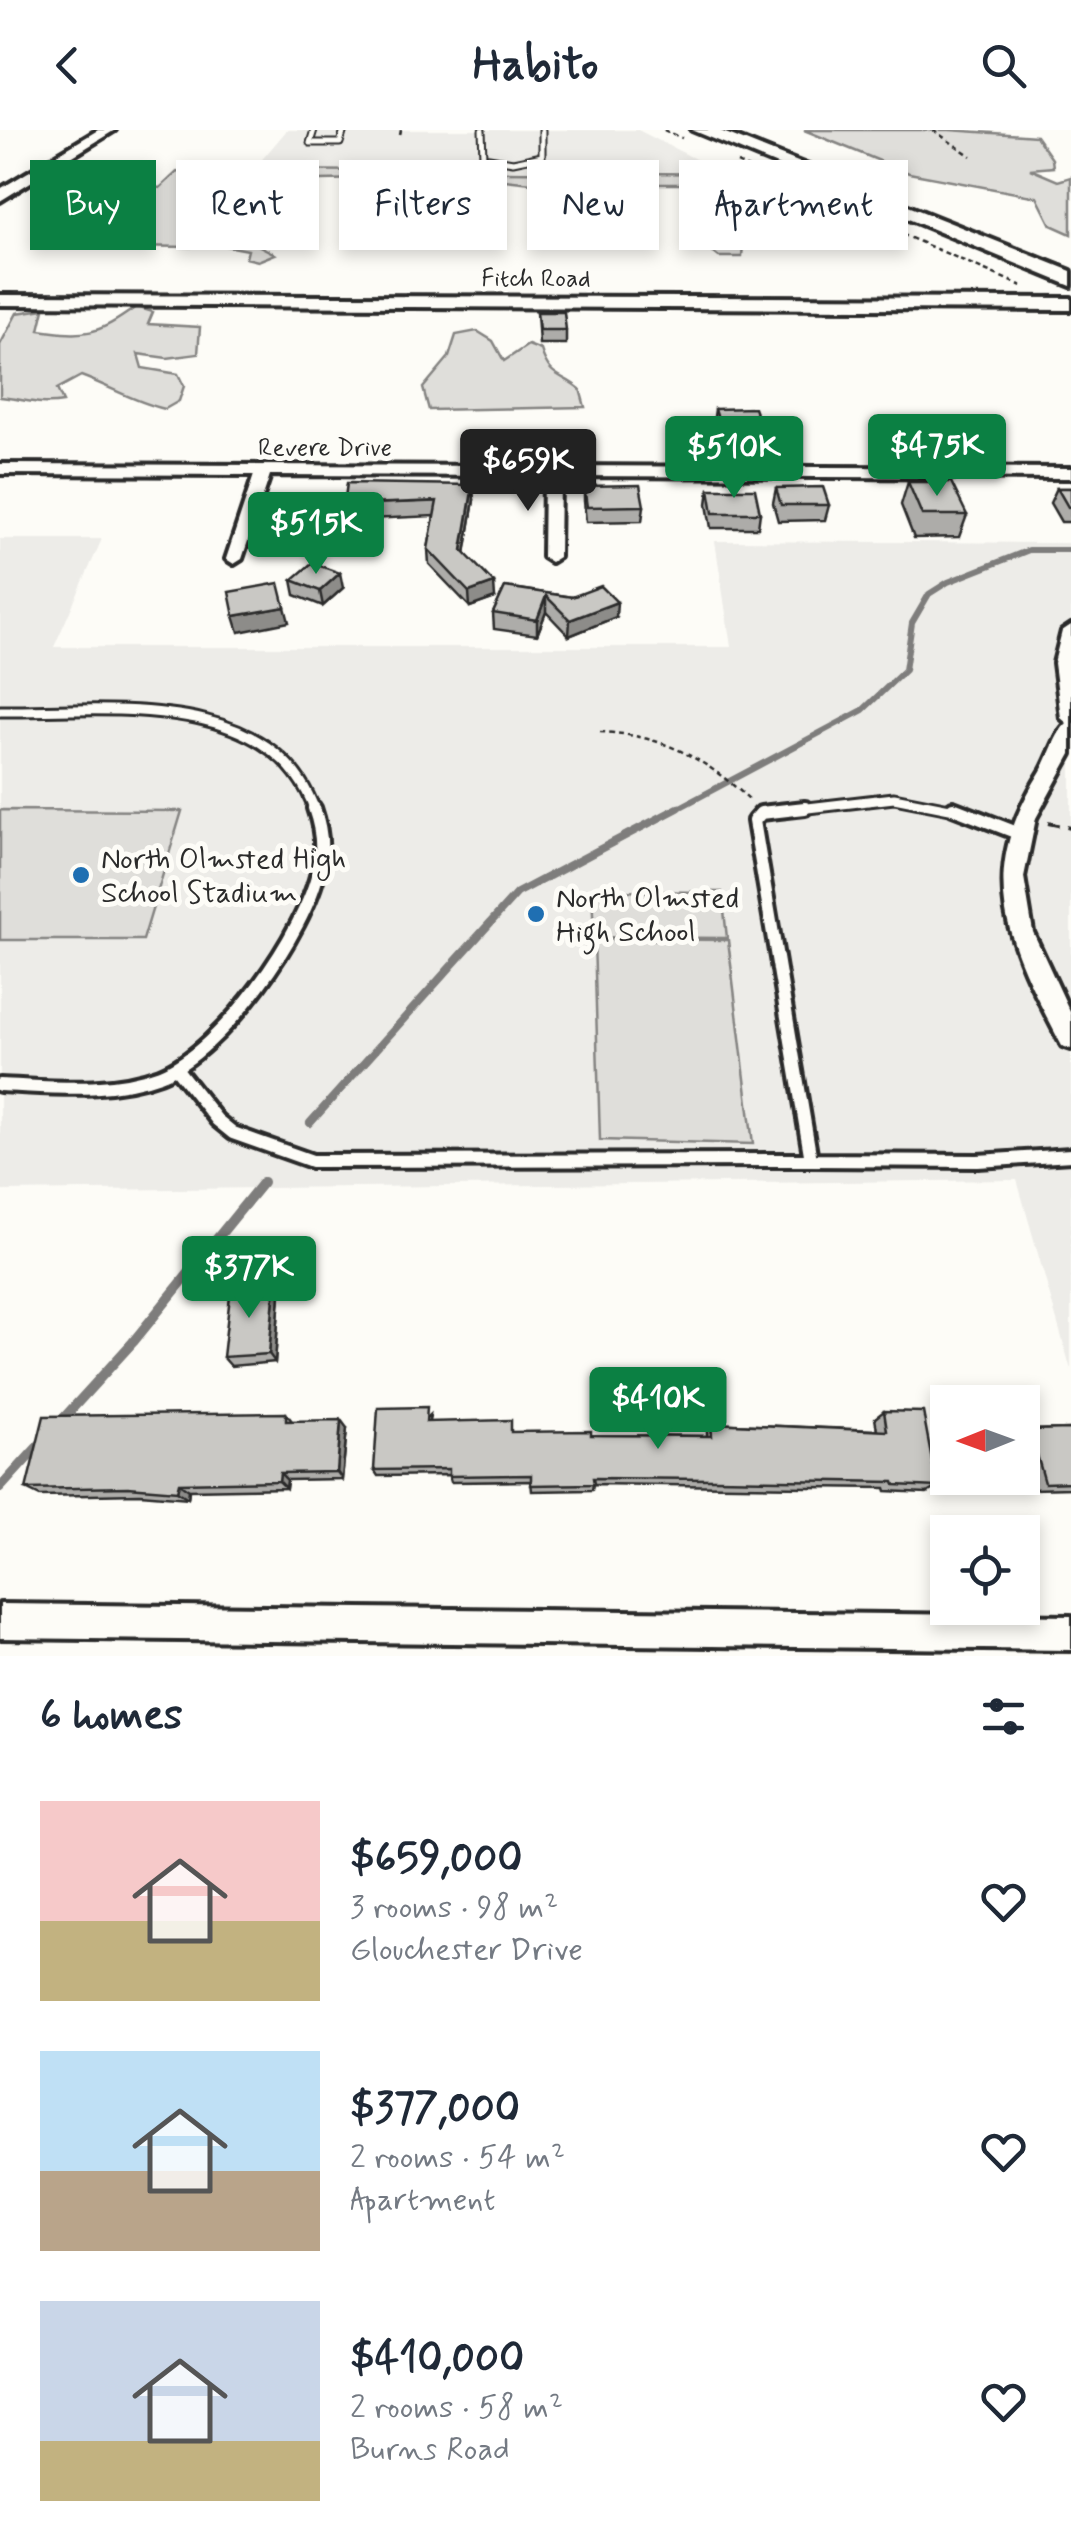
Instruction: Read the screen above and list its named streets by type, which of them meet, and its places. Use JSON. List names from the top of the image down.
{
  "streets": {
    "street": ["Fitch Road", "Revere Drive"]
  },
  "places": ["North Olmsted High School Stadium", "North Olmsted High School"],
  "north": "left",
  "page": {
    "header": "Habito",
    "chip": [
      "Buy",
      "Rent",
      "Filters",
      "New",
      "Apartment"
    ],
    "price": [
      "$475K",
      "$510K",
      "$659K",
      "$515K",
      "$377K",
      "$410K"
    ],
    "heading": "6 homes",
    "list": [
      {
        "name": "$659,000",
        "note": "3 rooms · 98 m² · Glouchester Drive"
      },
      {
        "name": "$377,000",
        "note": "2 rooms · 54 m² · Apartment"
      },
      {
        "name": "$410,000",
        "note": "2 rooms · 58 m² · Burns Road"
      }
    ]
  }
}
